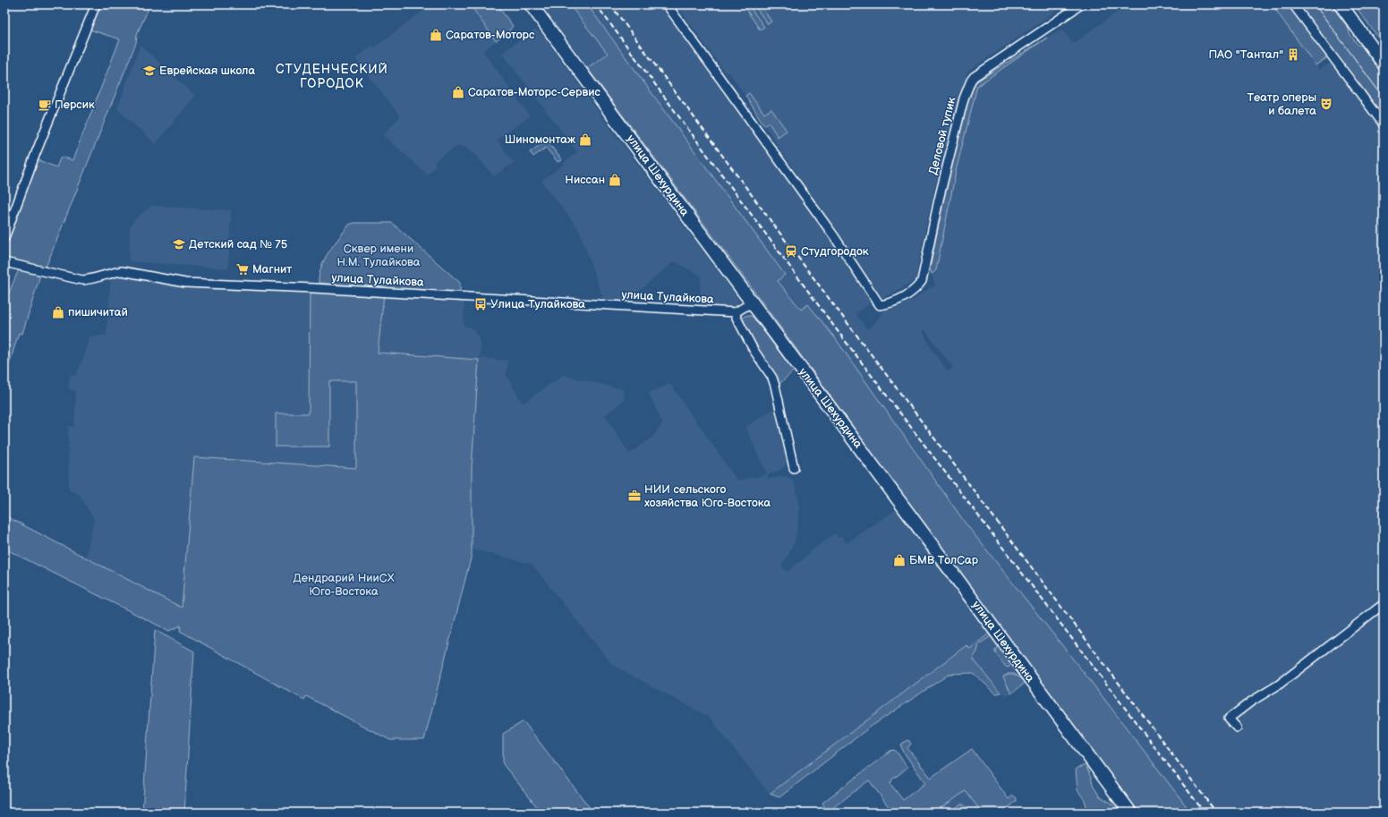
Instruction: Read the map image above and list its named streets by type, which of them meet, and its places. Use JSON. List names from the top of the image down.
{
  "streets": {
    "main road": ["улица Шехурдина"],
    "street": ["Деловой тупик", "улица Тулайкова"]
  },
  "districts": ["СТУДЕНЧЕСКИЙ ГОРОДОК"],
  "parks": ["Сквер имени Н.М. Тулайкова", "Дендрарий НииСХ Юго-Востока"],
  "places": {
    "shop": [
      "Саратов-Моторс",
      "Саратов-Моторс-Сервис",
      "Шиномонтаж",
      "Ниссан",
      "пишичитай",
      "БМВ ТолСар"
    ],
    "building": ["ПАО \"Тантал\""],
    "school or university": ["Еврейская школа", "Детский сад № 75"],
    "theatre": ["Театр оперы и балета"],
    "cafe": ["Персик"],
    "station": ["Студгородок"],
    "supermarket": ["Магнит"],
    "bus stop": ["Улица Тулайкова"],
    "office": ["НИИ сельского хозяйства Юго-Востока"]
  }
}
